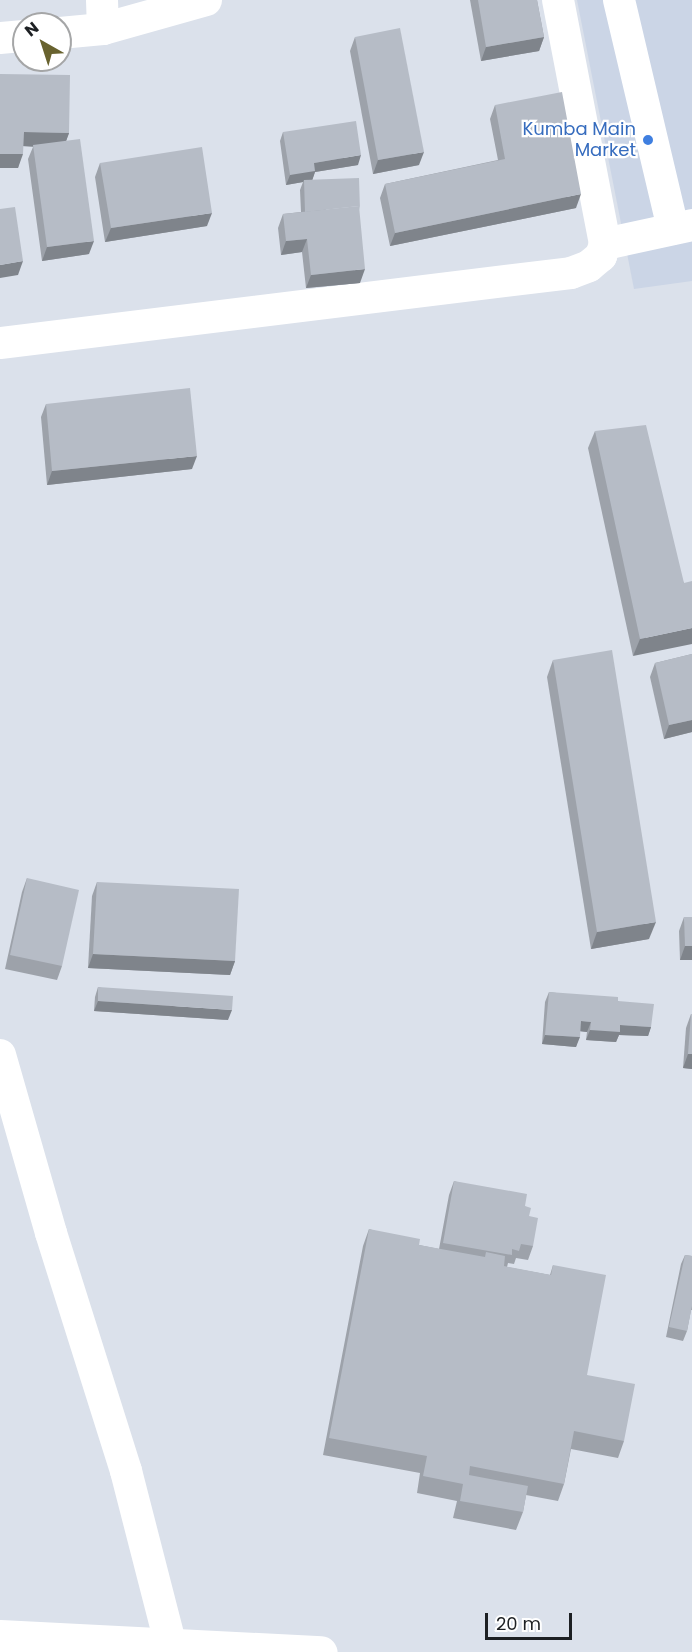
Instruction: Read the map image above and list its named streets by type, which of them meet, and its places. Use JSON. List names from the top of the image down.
{
  "places": ["Kumba Main Market"],
  "scale_bar": "20 m",
  "north": "top left"
}
